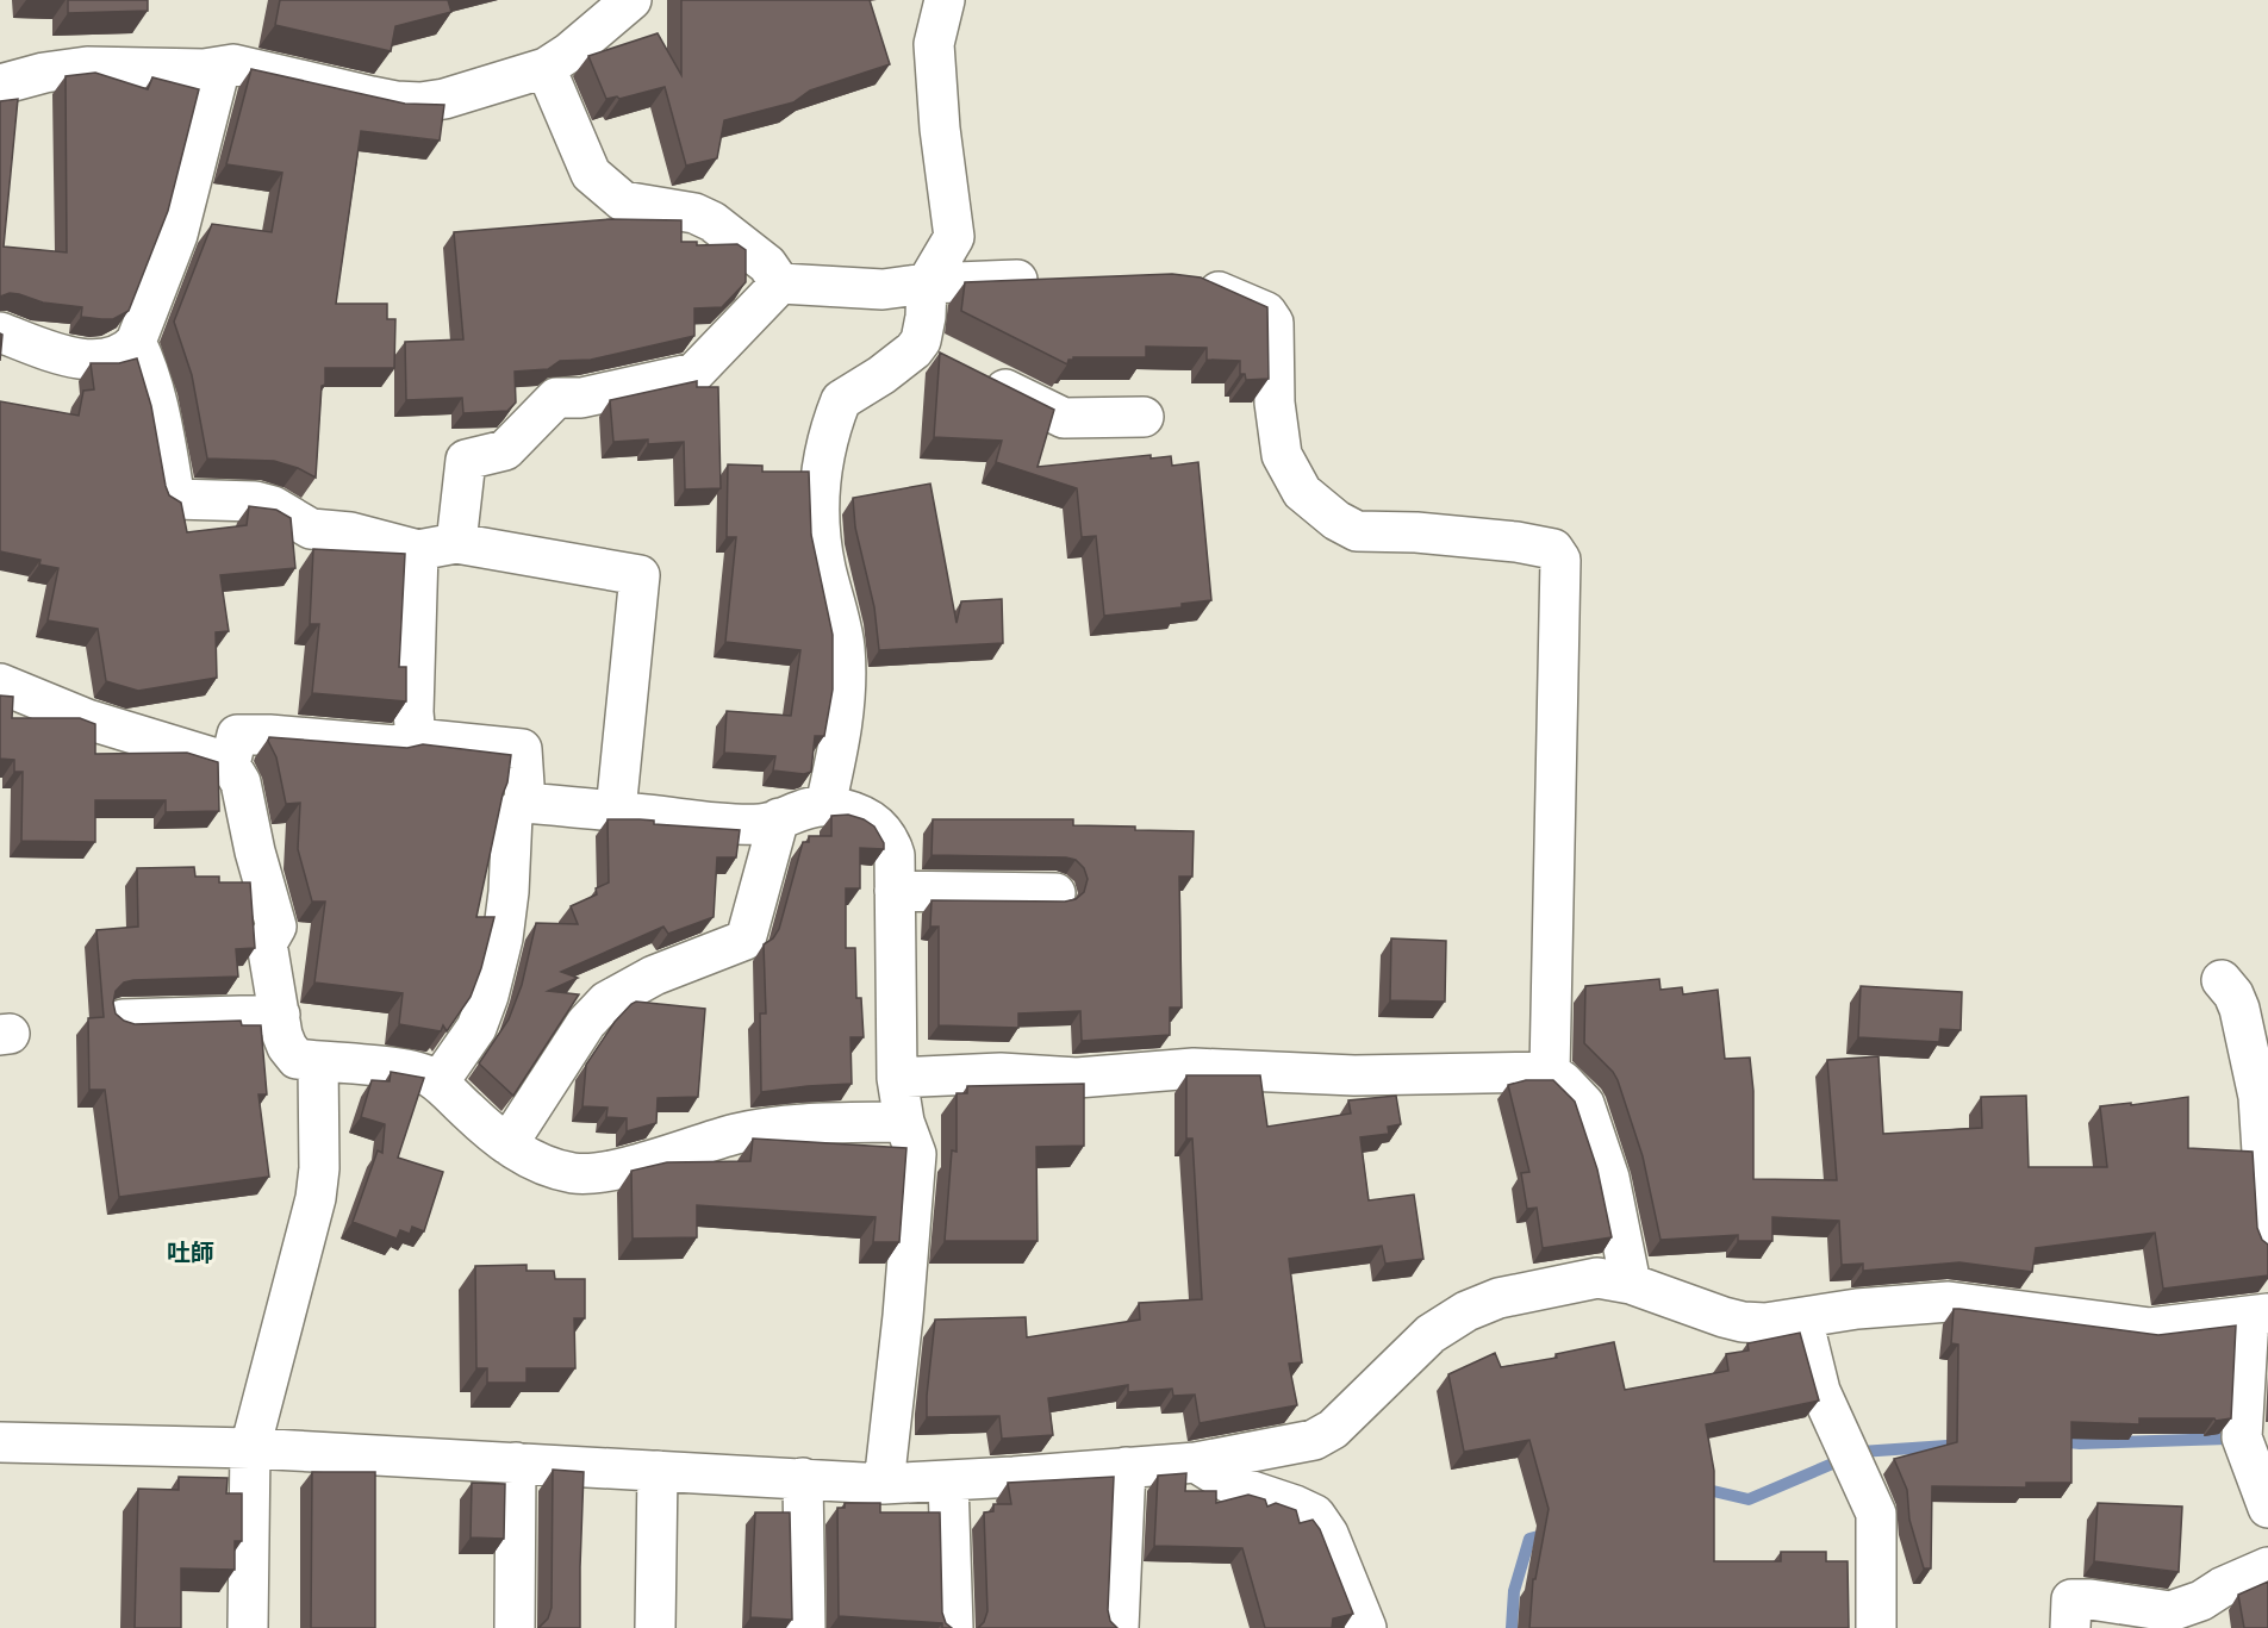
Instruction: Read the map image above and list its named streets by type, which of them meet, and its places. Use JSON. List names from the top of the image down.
{
  "districts": ["吐師"]
}
